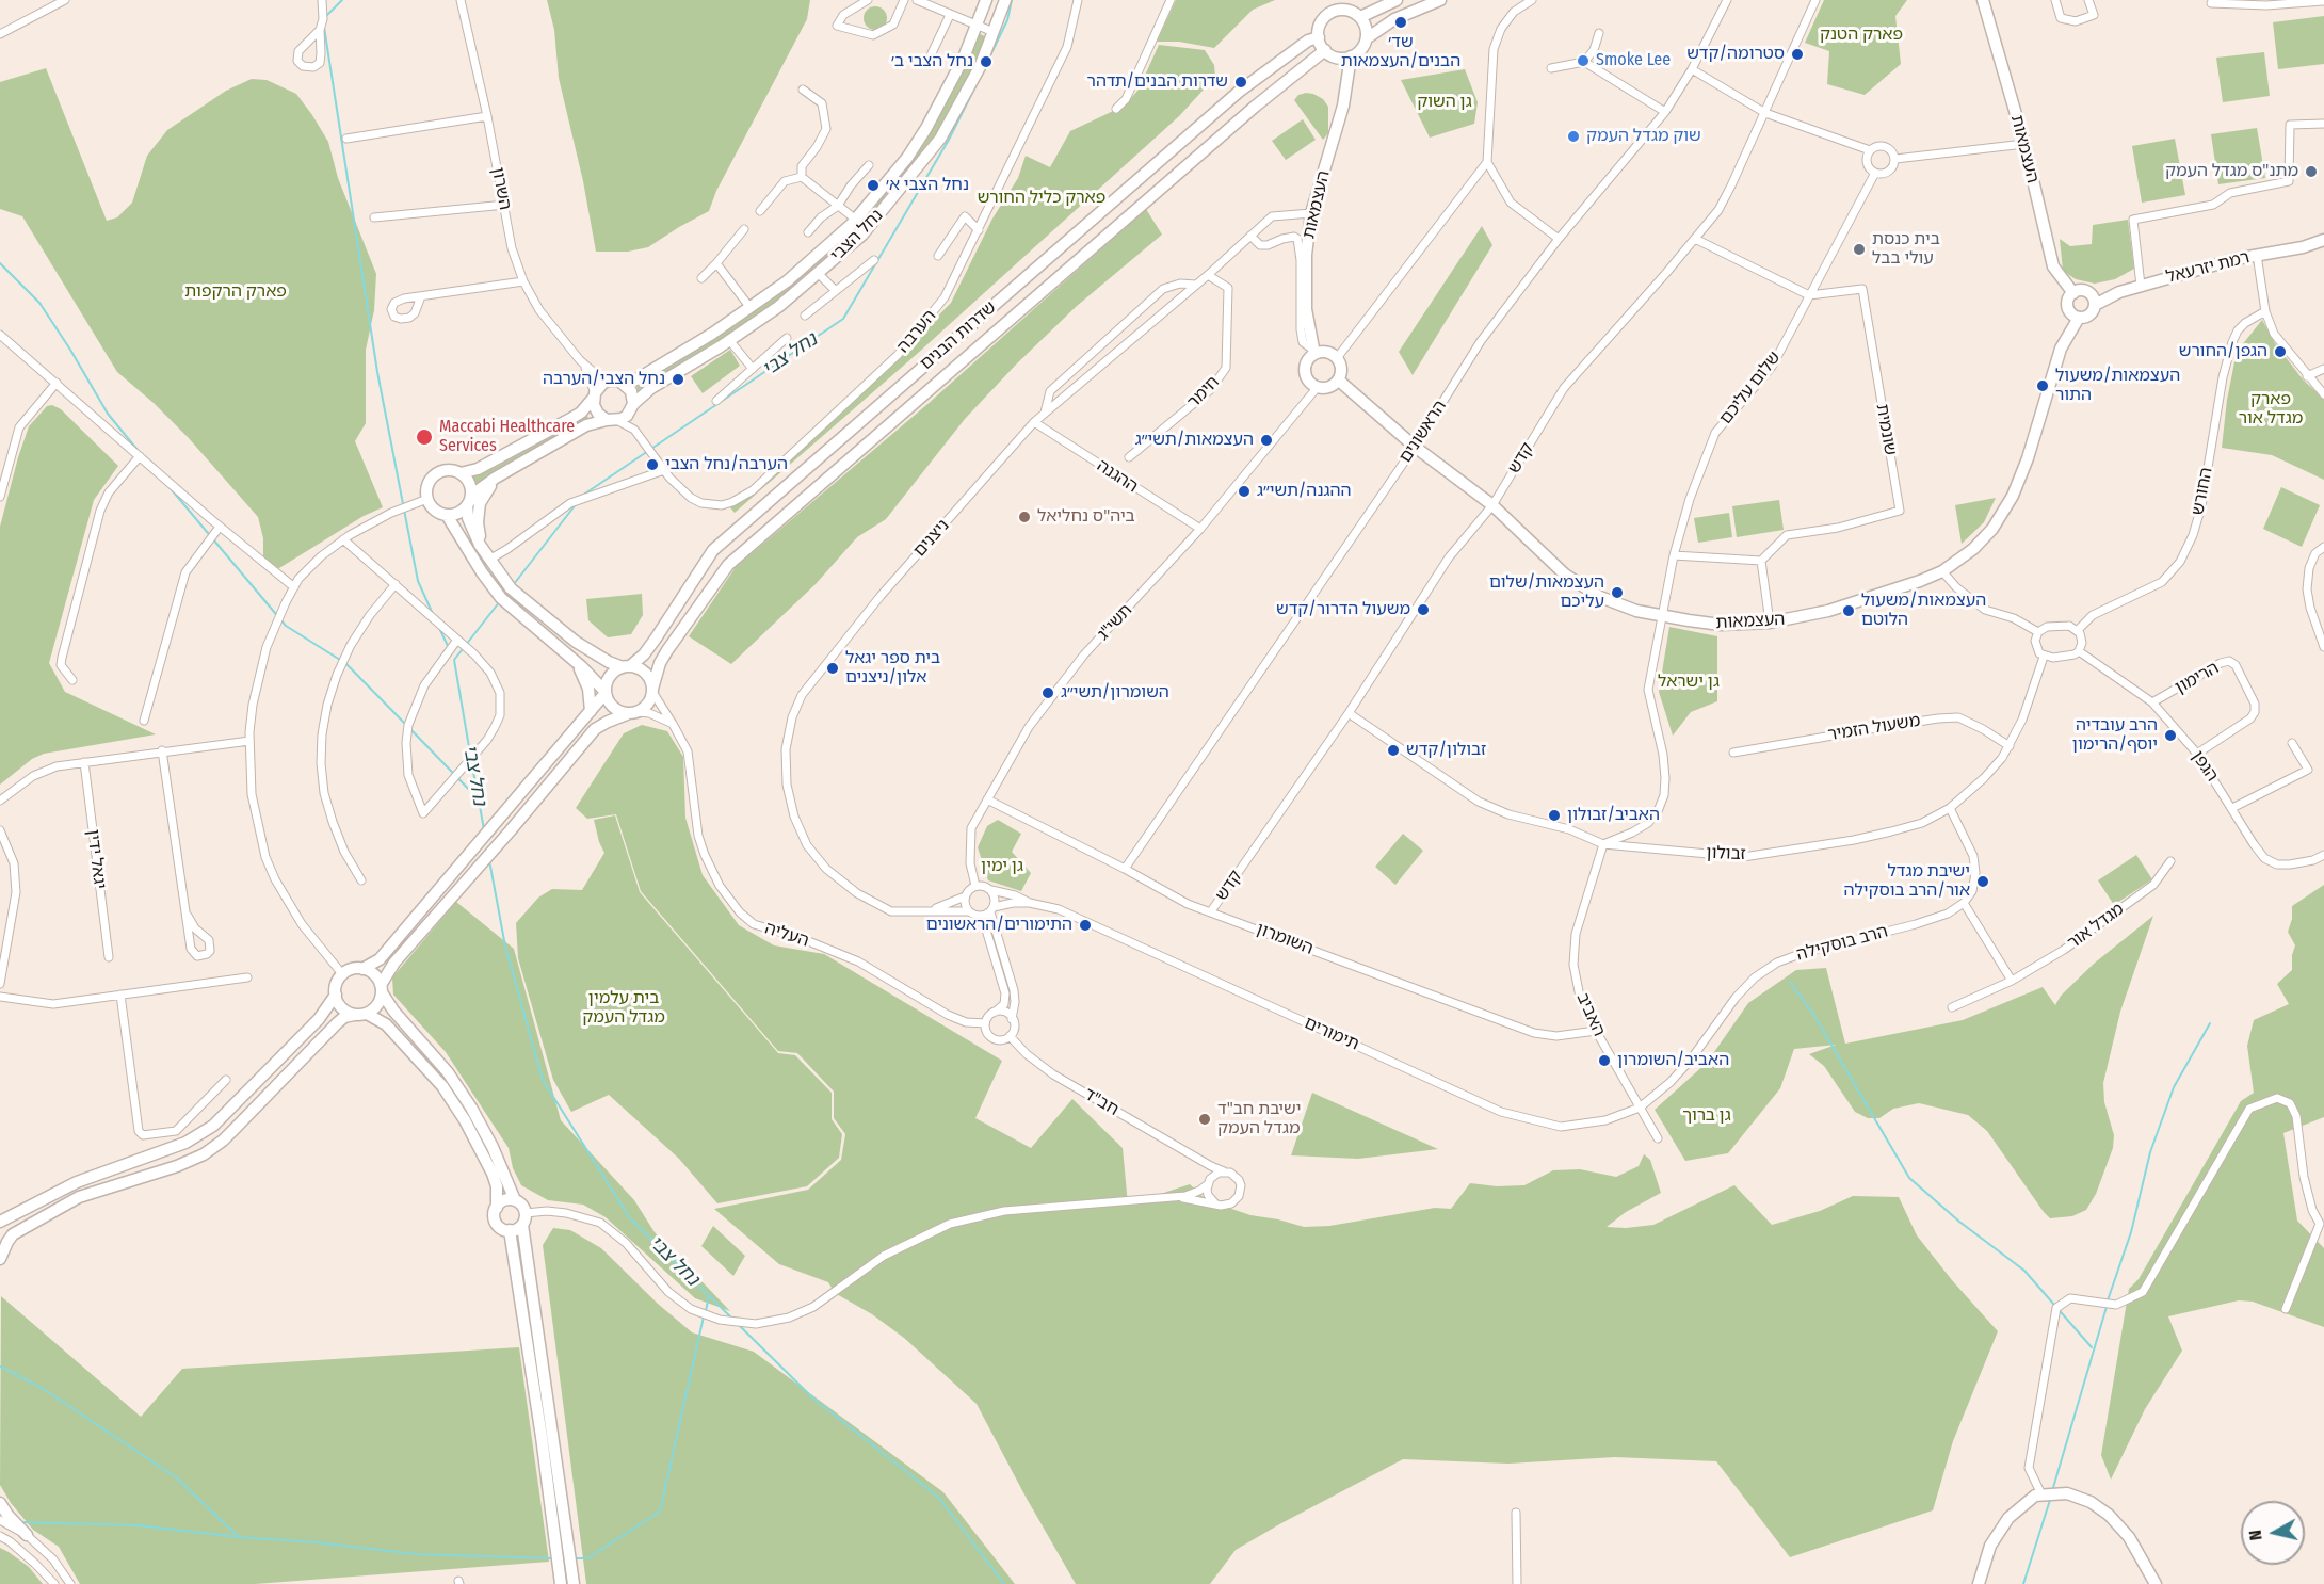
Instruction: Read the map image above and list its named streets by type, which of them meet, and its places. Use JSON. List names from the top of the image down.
{
  "streets": {
    "street": [
      "העצמאות",
      "השרון",
      "נחל הצבי",
      "רמת יזרעאל",
      "הערבה",
      "שדרות הבנים",
      "שלום עליכם",
      "חימר",
      "שונמית",
      "הראשונים",
      "קדש",
      "ההגנה",
      "החורש",
      "ניצנים",
      "תשי\"ג",
      "הרימון",
      "משעול הזמיר",
      "הגפן",
      "זבולון",
      "יגאל ידין",
      "מגדל אור",
      "העליה",
      "השומרון",
      "הרב בוסקילה",
      "האביב",
      "תימורים",
      "חב\"ד"
    ]
  },
  "crossings": [
    ["העצמאות", "רמת יזרעאל"],
    ["העצמאות", "שדרות הבנים"],
    ["העצמאות", "שלום עליכם"],
    ["העצמאות", "הראשונים"],
    ["העצמאות", "קדש"],
    ["העצמאות", "ניצנים"],
    ["העצמאות", "תשי\"ג"],
    ["השרון", "נחל הצבי"],
    ["השרון", "הערבה"],
    ["נחל הצבי", "הערבה"],
    ["שדרות הבנים", "העליה"],
    ["שלום עליכם", "שונמית"],
    ["שלום עליכם", "זבולון"],
    ["שלום עליכם", "האביב"],
    ["חימר", "ניצנים"],
    ["הראשונים", "השומרון"],
    ["קדש", "זבולון"],
    ["קדש", "השומרון"],
    ["ההגנה", "ניצנים"],
    ["ההגנה", "תשי\"ג"],
    ["החורש", "הגפן"],
    ["החורש", "זבולון"],
    ["ניצנים", "תשי\"ג"],
    ["ניצנים", "תימורים"],
    ["תשי\"ג", "השומרון"],
    ["תשי\"ג", "תימורים"],
    ["הרימון", "הגפן"],
    ["משעול הזמיר", "זבולון"],
    ["הגפן", "זבולון"],
    ["זבולון", "האביב"],
    ["העליה", "חב\"ד"],
    ["השומרון", "האביב"],
    ["הרב בוסקילה", "האביב"],
    ["הרב בוסקילה", "תימורים"],
    ["האביב", "תימורים"]
  ],
  "water": ["נחל צבי"],
  "parks": [
    "פארק הטנק",
    "גן השוק",
    "פארק כליל החורש",
    "פארק הרקפות",
    "פארק מגדל אור",
    "גן ישראל",
    "גן ימין",
    "בית עלמין מגדל העמק",
    "גן ברוך"
  ],
  "places": [
    "שד׳ הבנים/העצמאות",
    "סטרומה/קדש",
    "Smoke Lee",
    "נחל הצבי ב׳",
    "שדרות הבנים/תדהר",
    "שוק מגדל העמק",
    "מתנ\"ס מגדל העמק",
    "נחל הצבי א׳",
    "בית כנסת עולי בבל",
    "הגפן/החורש",
    "נחל הצבי/הערבה",
    "העצמאות/משעול התור",
    "Maccabi Healthcare Services",
    "העצמאות/תשי״ג",
    "הערבה/נחל הצבי",
    "ההגנה/תשי״ג",
    "ביה\"ס נחליאל",
    "העצמאות/שלום עליכם",
    "משעול הדרור/קדש",
    "העצמאות/משעול הלוטם",
    "בית ספר יגאל אלון/ניצנים",
    "השומרון/תשי״ג",
    "הרב עובדיה יוסף/הרימון",
    "זבולון/קדש",
    "האביב/זבולון",
    "ישיבת מגדל אור/הרב בוסקילה",
    "התימורים/הראשונים",
    "האביב/השומרון",
    "ישיבת חב\"ד מגדל העמק"
  ],
  "north": "left"
}
